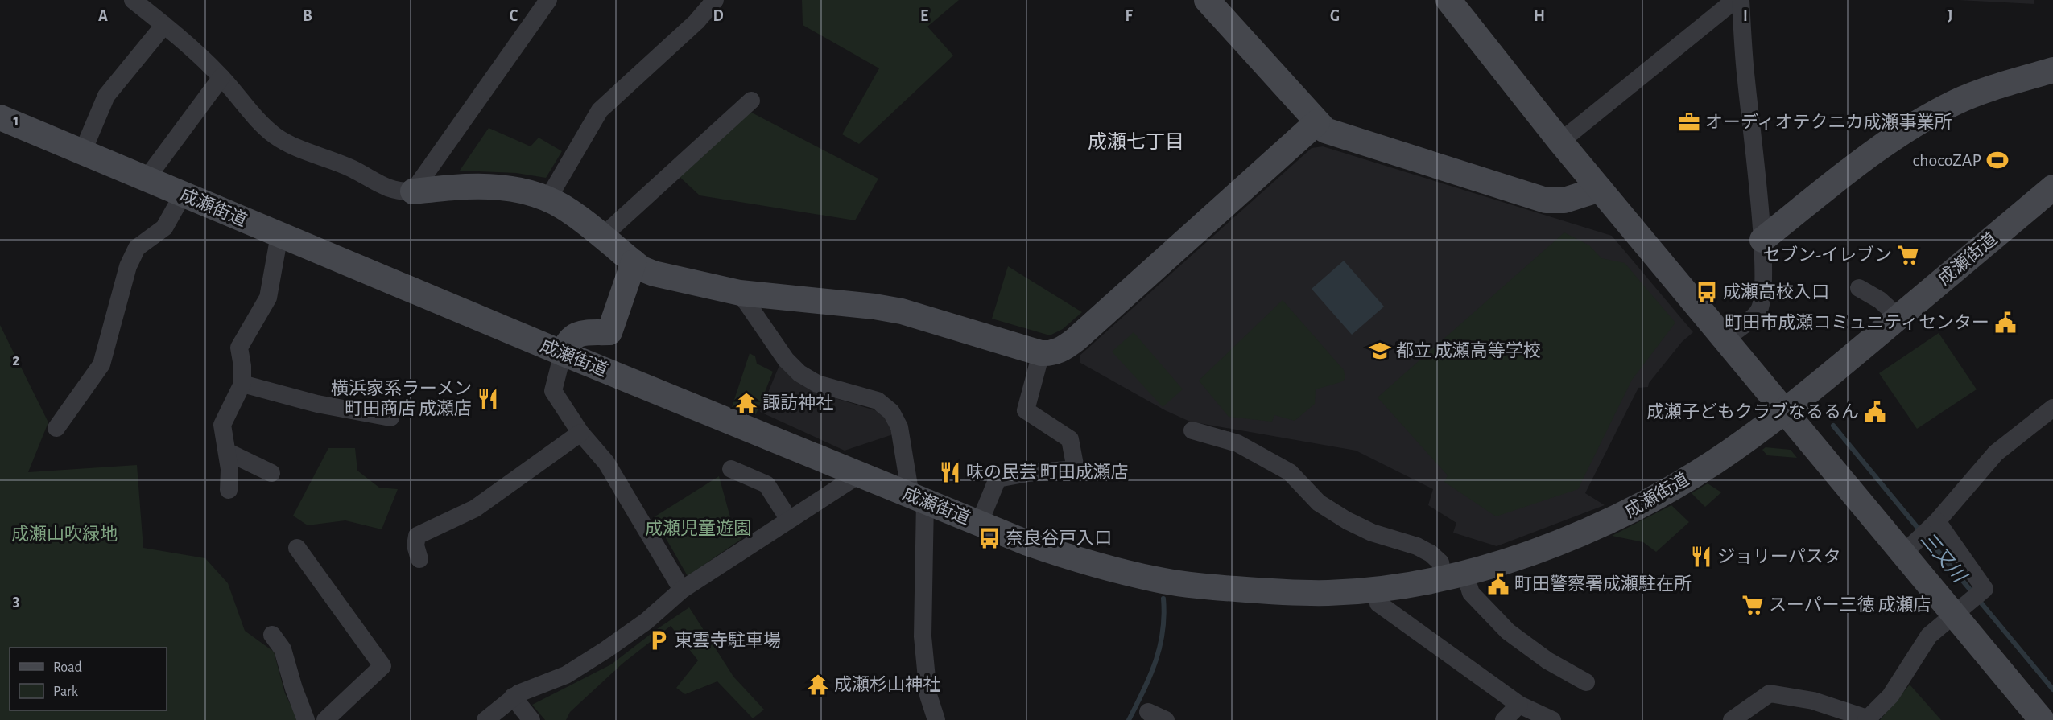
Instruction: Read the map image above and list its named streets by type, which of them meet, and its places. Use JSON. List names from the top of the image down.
{
  "streets": {
    "street": ["成瀬街道"]
  },
  "districts": ["成瀬七丁目"],
  "water": ["三又川"],
  "parks": ["成瀬児童遊園", "成瀬山吹緑地"],
  "places": {
    "office": ["オーディオテクニカ成瀬事業所"],
    "sports": ["chocoZAP"],
    "supermarket": ["セブン-イレブン", "スーパー三徳 成瀬店"],
    "bus stop": ["成瀬高校入口", "奈良谷戸入口"],
    "public building": ["町田市成瀬コミュニティセンター", "成瀬子どもクラブなるるん", "町田警察署成瀬駐在所"],
    "school or university": ["都立 成瀬高等学校"],
    "restaurant": ["横浜家系ラーメン 町田商店 成瀬店", "味の民芸 町田成瀬店", "ジョリーパスタ"],
    "temple": ["諏訪神社", "成瀬杉山神社"],
    "parking": ["東雲寺駐車場"]
  },
  "legend": ["Road", "Park"],
  "grid": {
    "columns": [
      "A",
      "B",
      "C",
      "D",
      "E",
      "F",
      "G",
      "H",
      "I",
      "J"
    ],
    "rows": ["1", "2", "3"]
  }
}
